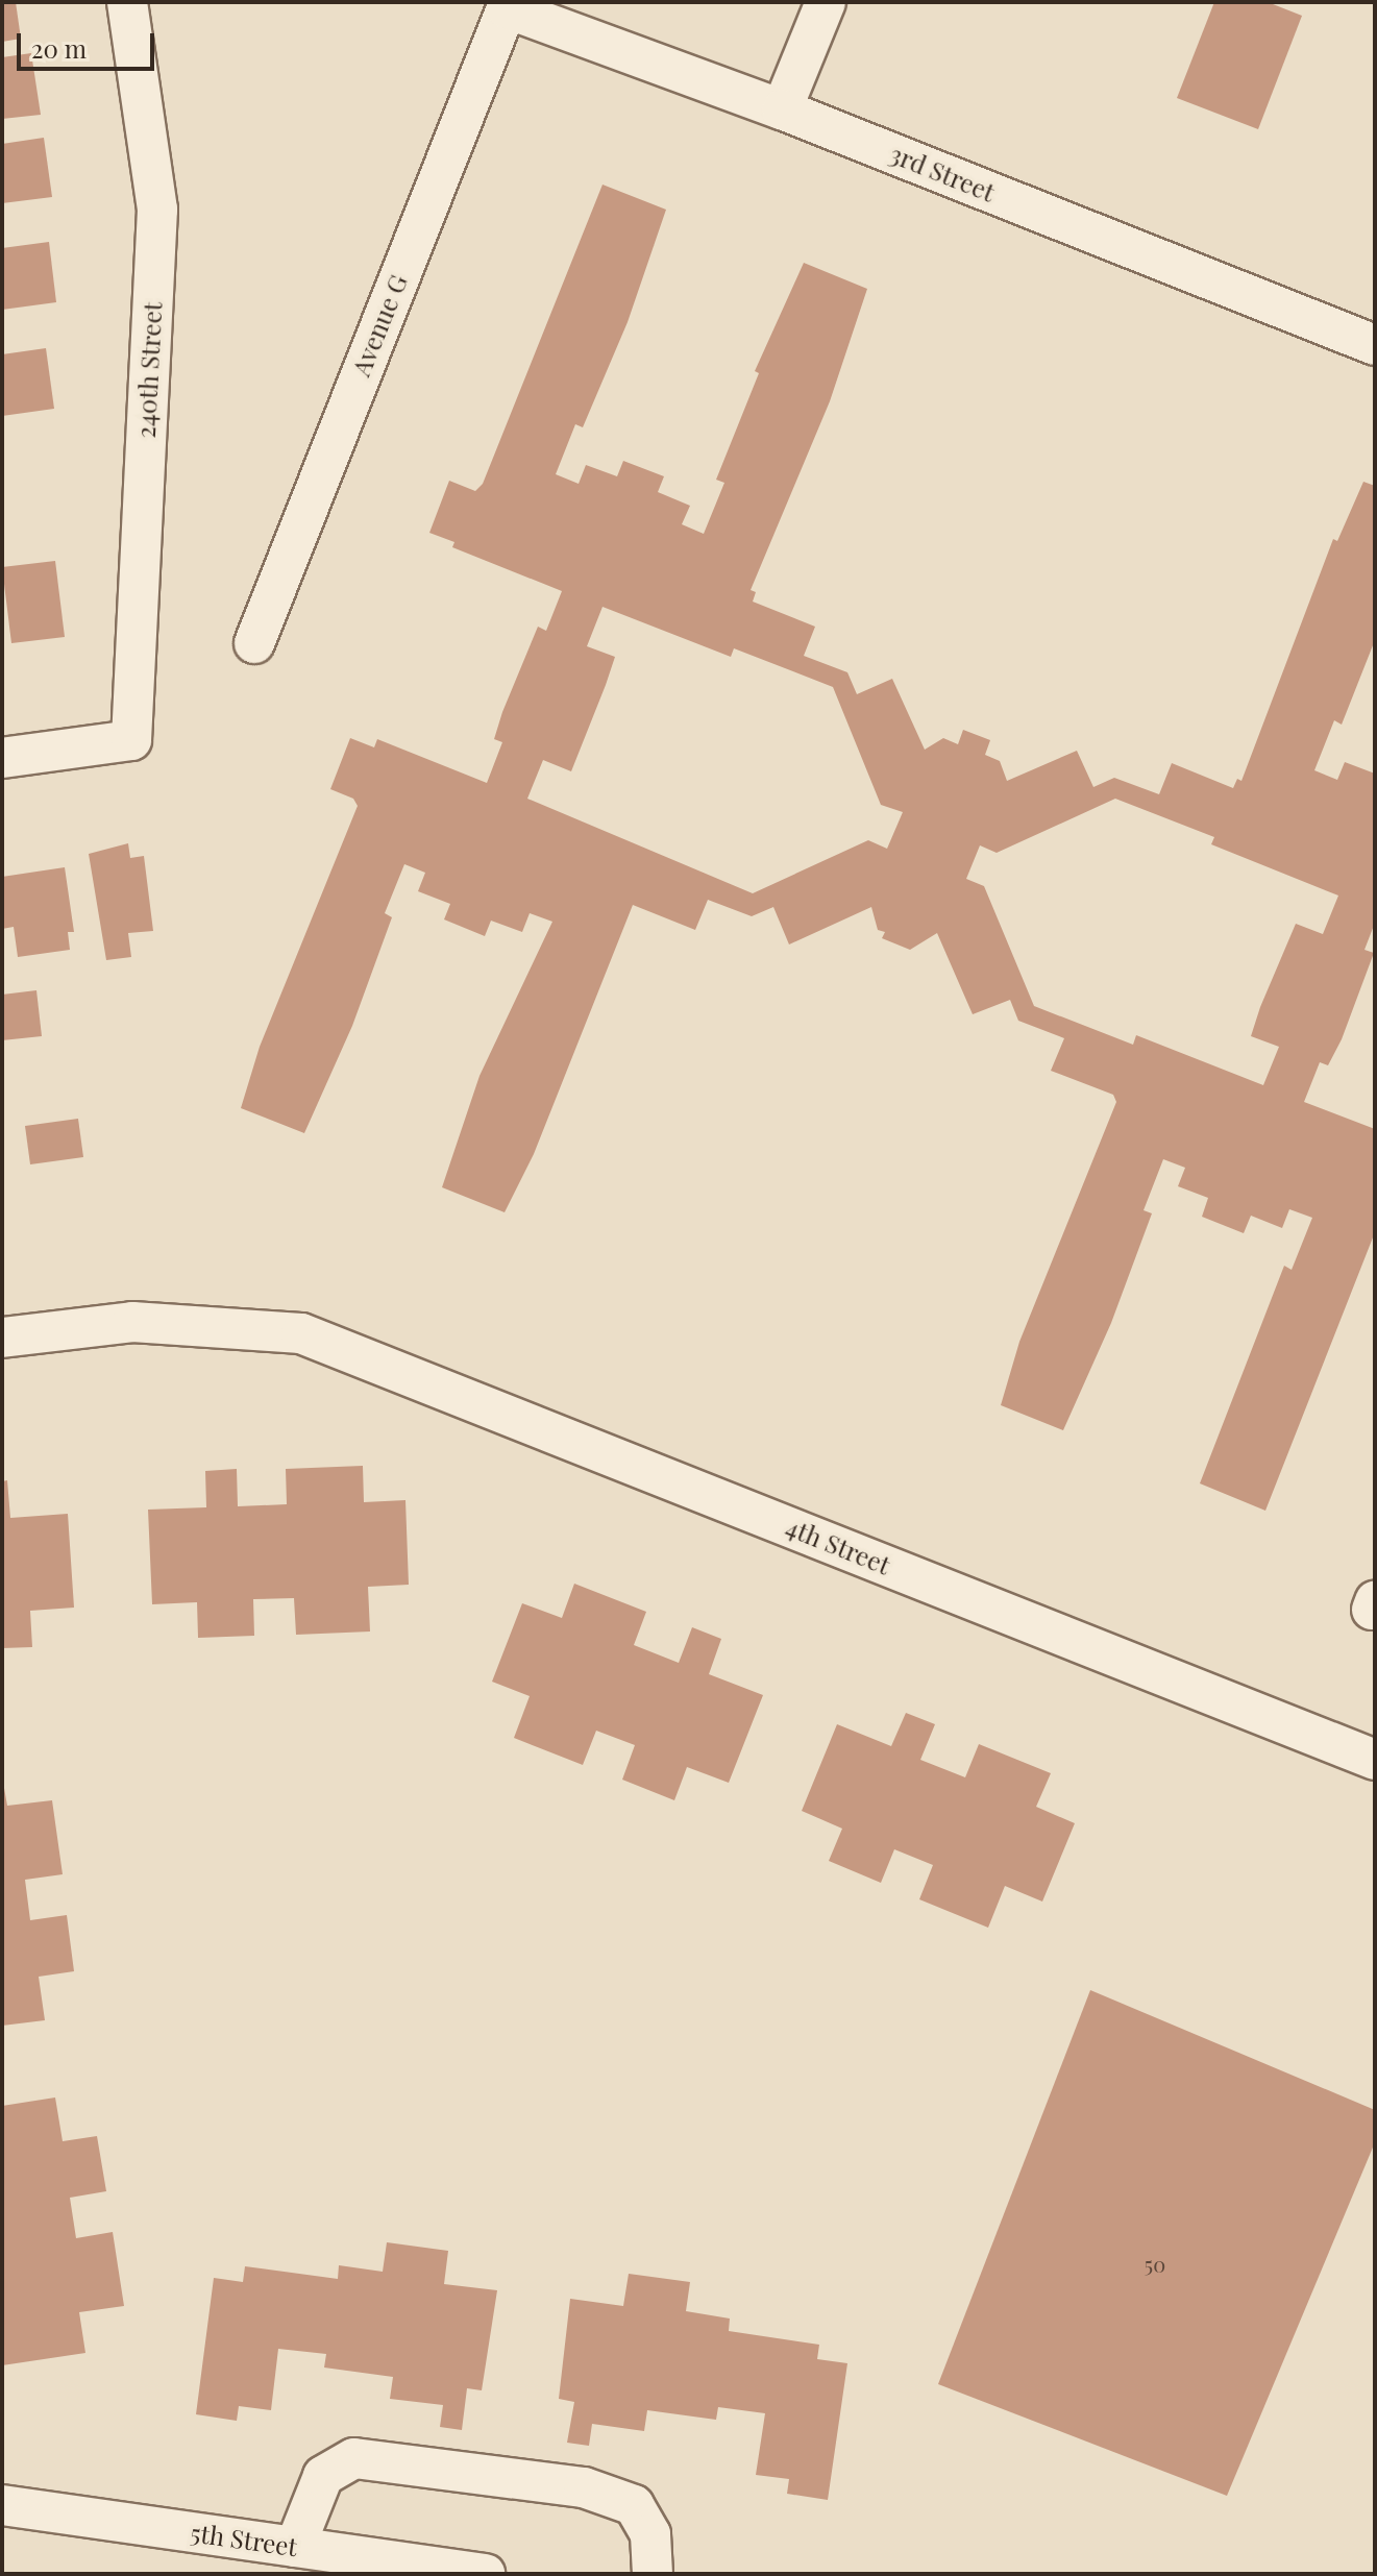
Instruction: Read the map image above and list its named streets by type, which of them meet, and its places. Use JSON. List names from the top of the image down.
{
  "streets": {
    "street": [
      "3rd Street",
      "Avenue G",
      "240th Street",
      "4th Street",
      "5th Street"
    ]
  },
  "crossings": [
    ["3rd Street", "Avenue G"]
  ],
  "house_numbers": ["50"],
  "scale_bar": "20 m"
}
